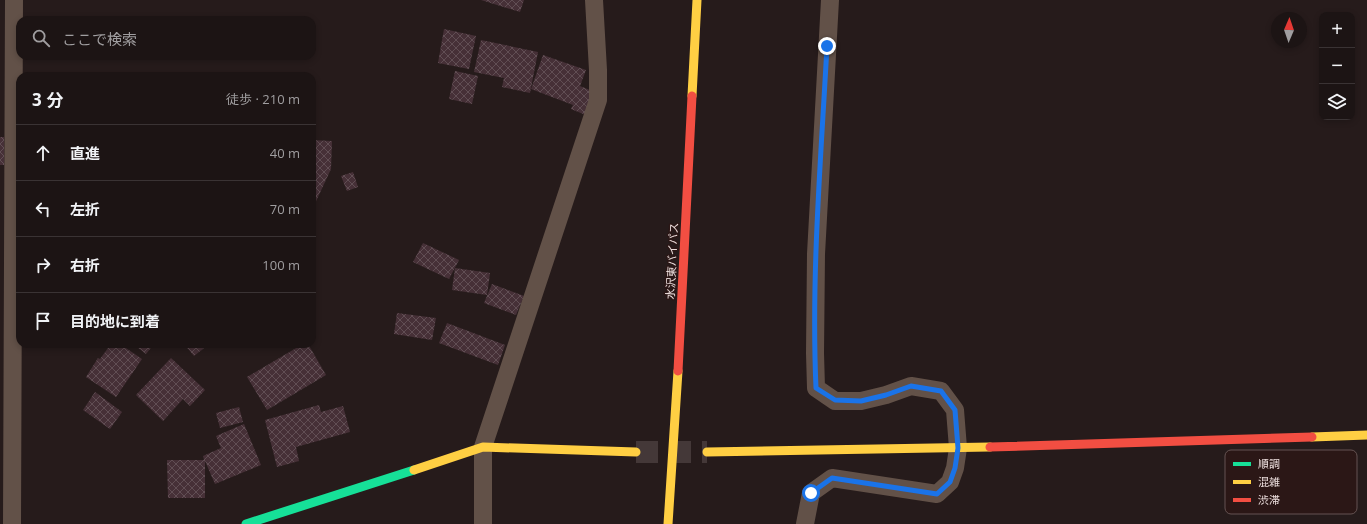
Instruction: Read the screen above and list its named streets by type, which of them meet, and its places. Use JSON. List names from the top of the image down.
{
  "streets": {
    "main road": ["水沢東バイパス"]
  },
  "legend": ["順調", "混雑", "渋滞"],
  "north": "top",
  "page": {
    "map_buttons": ["+", "−"],
    "search": "ここで検索",
    "heading": ["3 分", "徒歩 · 210 m"],
    "list": [
      ["直進", "40 m"],
      ["左折", "70 m"],
      ["右折", "100 m"],
      "目的地に到着"
    ]
  }
}
